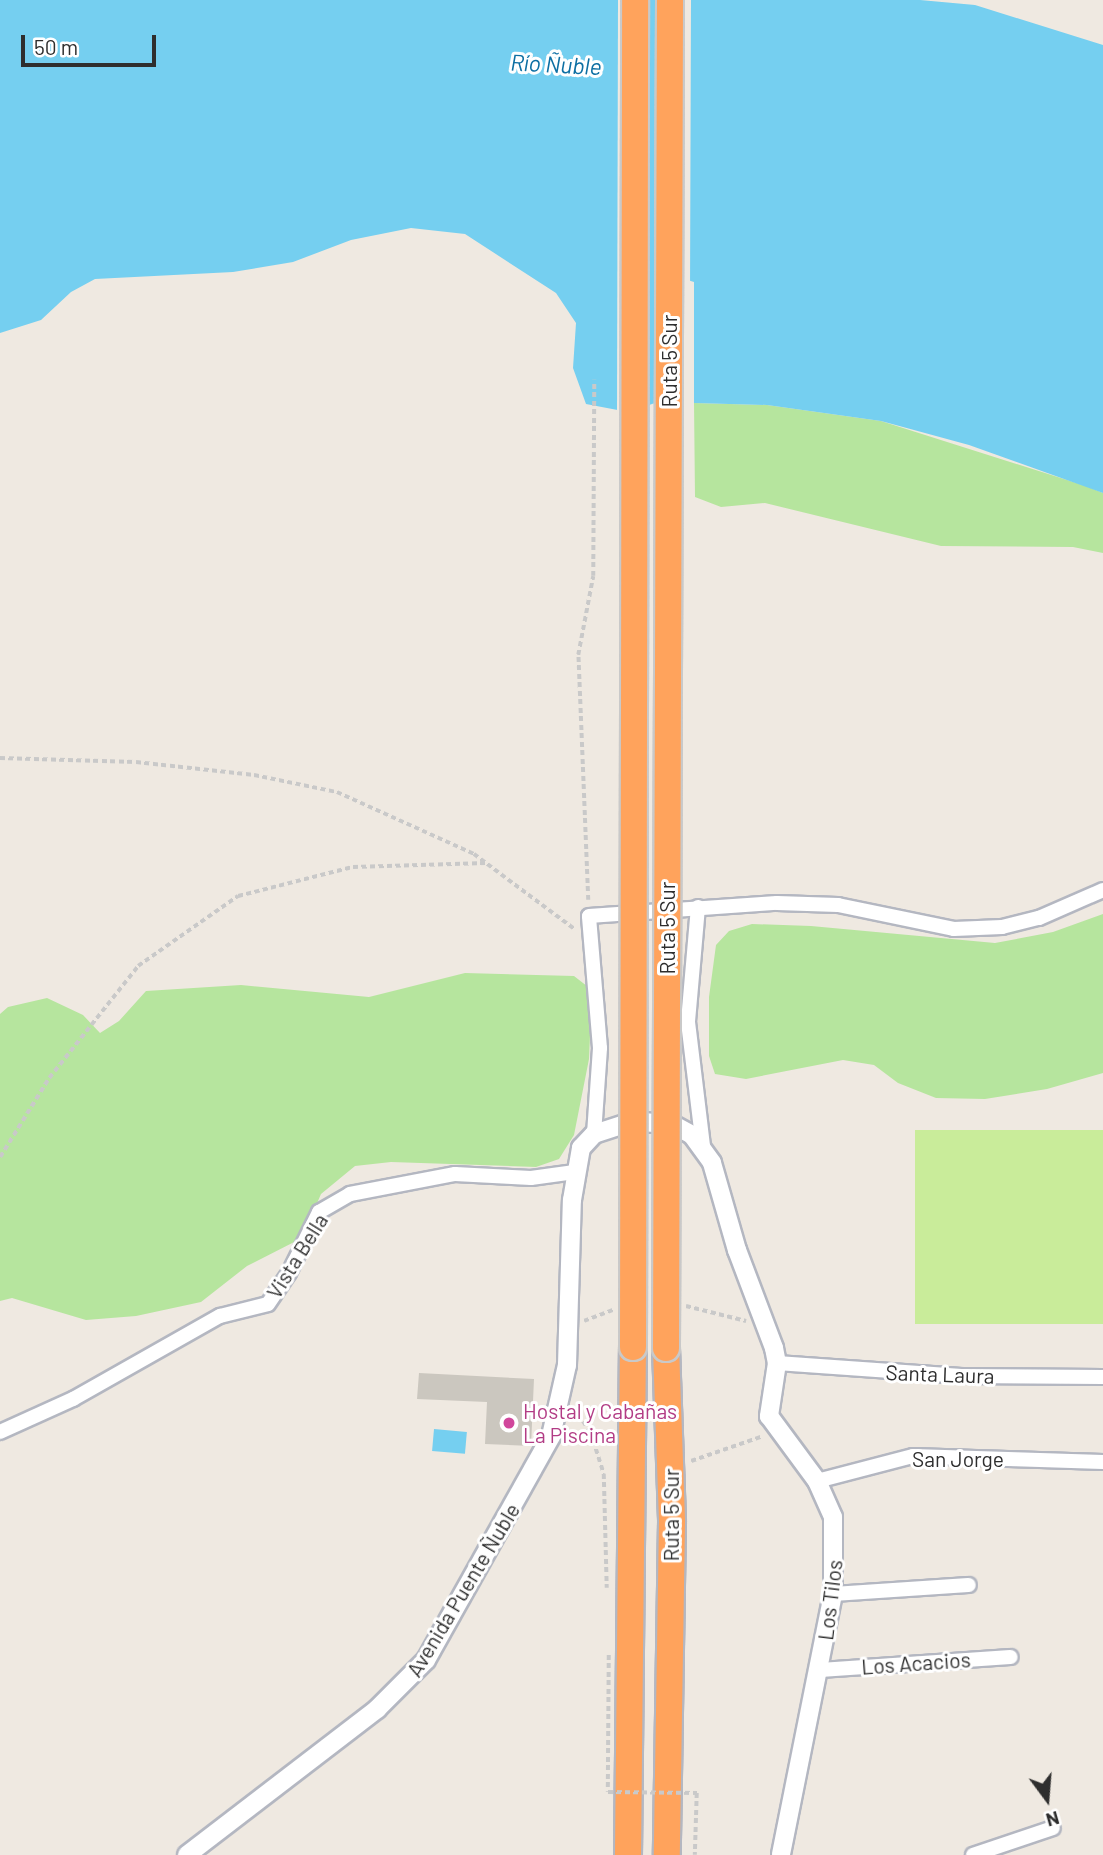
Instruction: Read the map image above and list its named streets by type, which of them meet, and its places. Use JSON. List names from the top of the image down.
{
  "streets": {
    "highway": ["Ruta 5 Sur"],
    "street": [
      "Vista Bella",
      "Santa Laura",
      "San Jorge",
      "Avenida Puente Ñuble",
      "Los Tilos",
      "Los Acacios"
    ]
  },
  "crossings": [
    ["Vista Bella", "Avenida Puente Ñuble"],
    ["Santa Laura", "Los Tilos"],
    ["San Jorge", "Los Tilos"],
    ["Los Tilos", "Los Acacios"]
  ],
  "water": ["Río Ñuble"],
  "places": ["Hostal y Cabañas La Piscina"],
  "scale_bar": "50 m",
  "north": "bottom"
}
